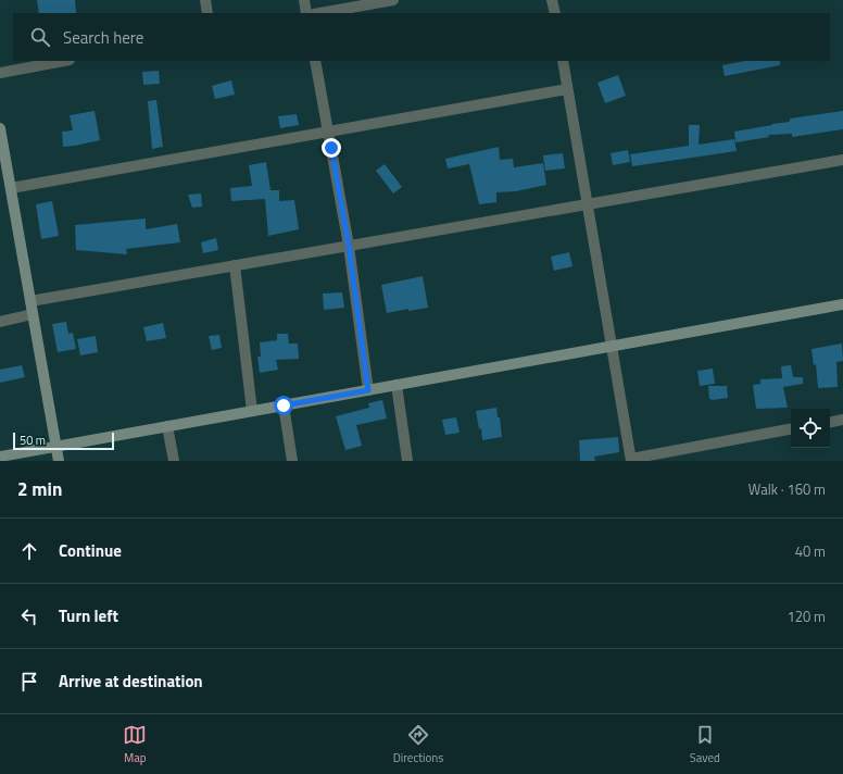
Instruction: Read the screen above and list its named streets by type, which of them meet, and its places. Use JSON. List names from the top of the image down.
{
  "scale_bar": "50 m",
  "page": {
    "search": "Search here",
    "scale": "50 m",
    "heading": ["2 min", "Walk · 160 m"],
    "list": [
      ["Continue", "40 m"],
      ["Turn left", "120 m"],
      "Arrive at destination"
    ],
    "nav": ["Map", "Directions", "Saved"]
  }
}
